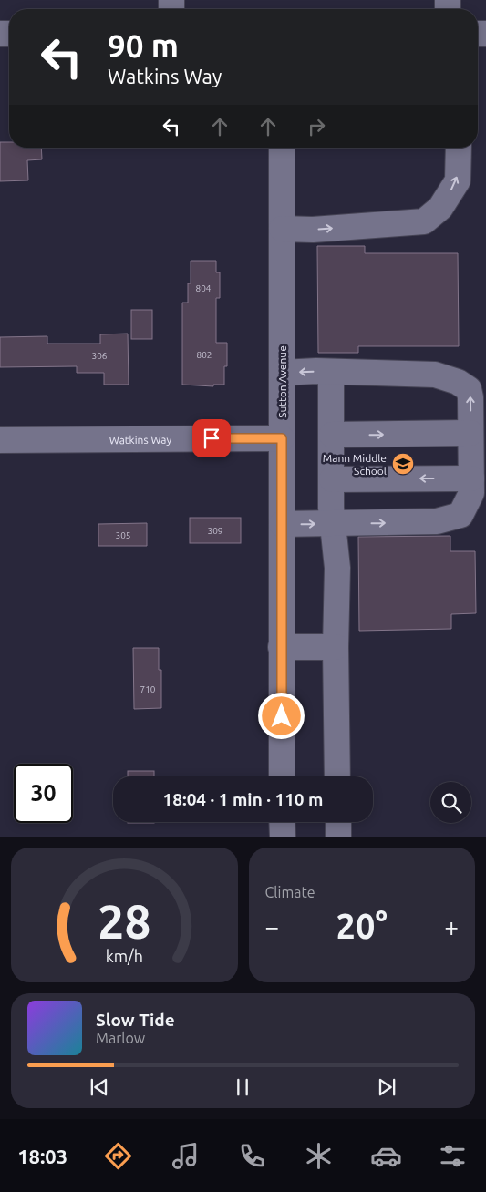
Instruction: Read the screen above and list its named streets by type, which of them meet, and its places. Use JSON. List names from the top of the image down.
{
  "streets": {
    "street": ["Sutton Avenue", "Watkins Way"]
  },
  "crossings": [
    ["Sutton Avenue", "Watkins Way"]
  ],
  "places": {
    "school or university": ["Mann Middle School"]
  },
  "house_numbers": [
    "804",
    "802",
    "306",
    "309",
    "305",
    "710"
  ],
  "page": {
    "turn": ["90 m", "Watkins Way"],
    "limit": "30",
    "trip": "18:04 · 1 min · 110 m",
    "tile": "Climate",
    "heat": ["−", "20°", "+"],
    "song": ["Slow Tide", "Marlow"],
    "tabs": "18:03",
    "gauge": ["28", "km/h"]
  }
}
